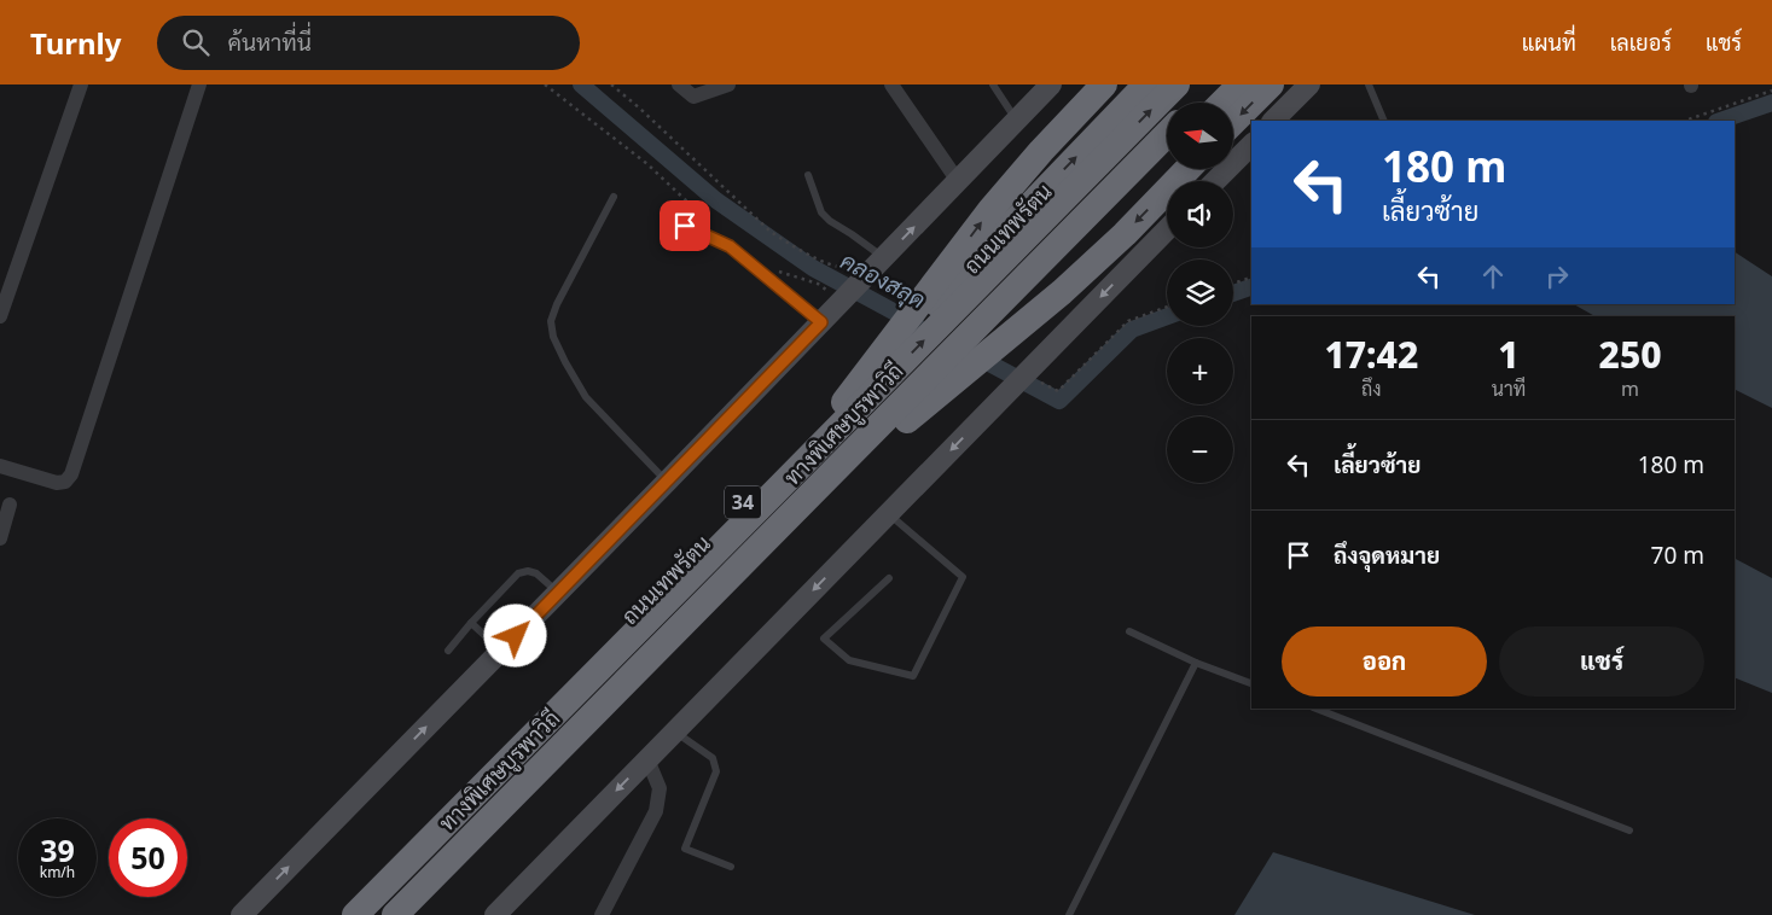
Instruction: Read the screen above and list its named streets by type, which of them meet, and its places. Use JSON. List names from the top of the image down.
{
  "streets": {
    "highway": ["ถนนเทพรัตน", "ทางพิเศษบูรพาวิถี", "34"]
  },
  "water": ["คลองสลุด"],
  "north": "left",
  "page": {
    "header": "Turnly",
    "search": "ค้นหาที่นี่",
    "nav": ["แผนที่", "เลเยอร์", "แชร์"],
    "map_buttons": ["+", "−"],
    "turn": ["180 m", "เลี้ยวซ้าย"],
    "eta": [
      "17:42",
      "ถึง",
      "1",
      "นาที",
      "250",
      "m"
    ],
    "list": [
      {
        "name": "เลี้ยวซ้าย",
        "value": "180 m"
      },
      {
        "name": "ถึงจุดหมาย",
        "value": "70 m"
      }
    ],
    "buttons": ["ออก", "แชร์"],
    "speed": "39 km/h",
    "limit": "50"
  }
}
